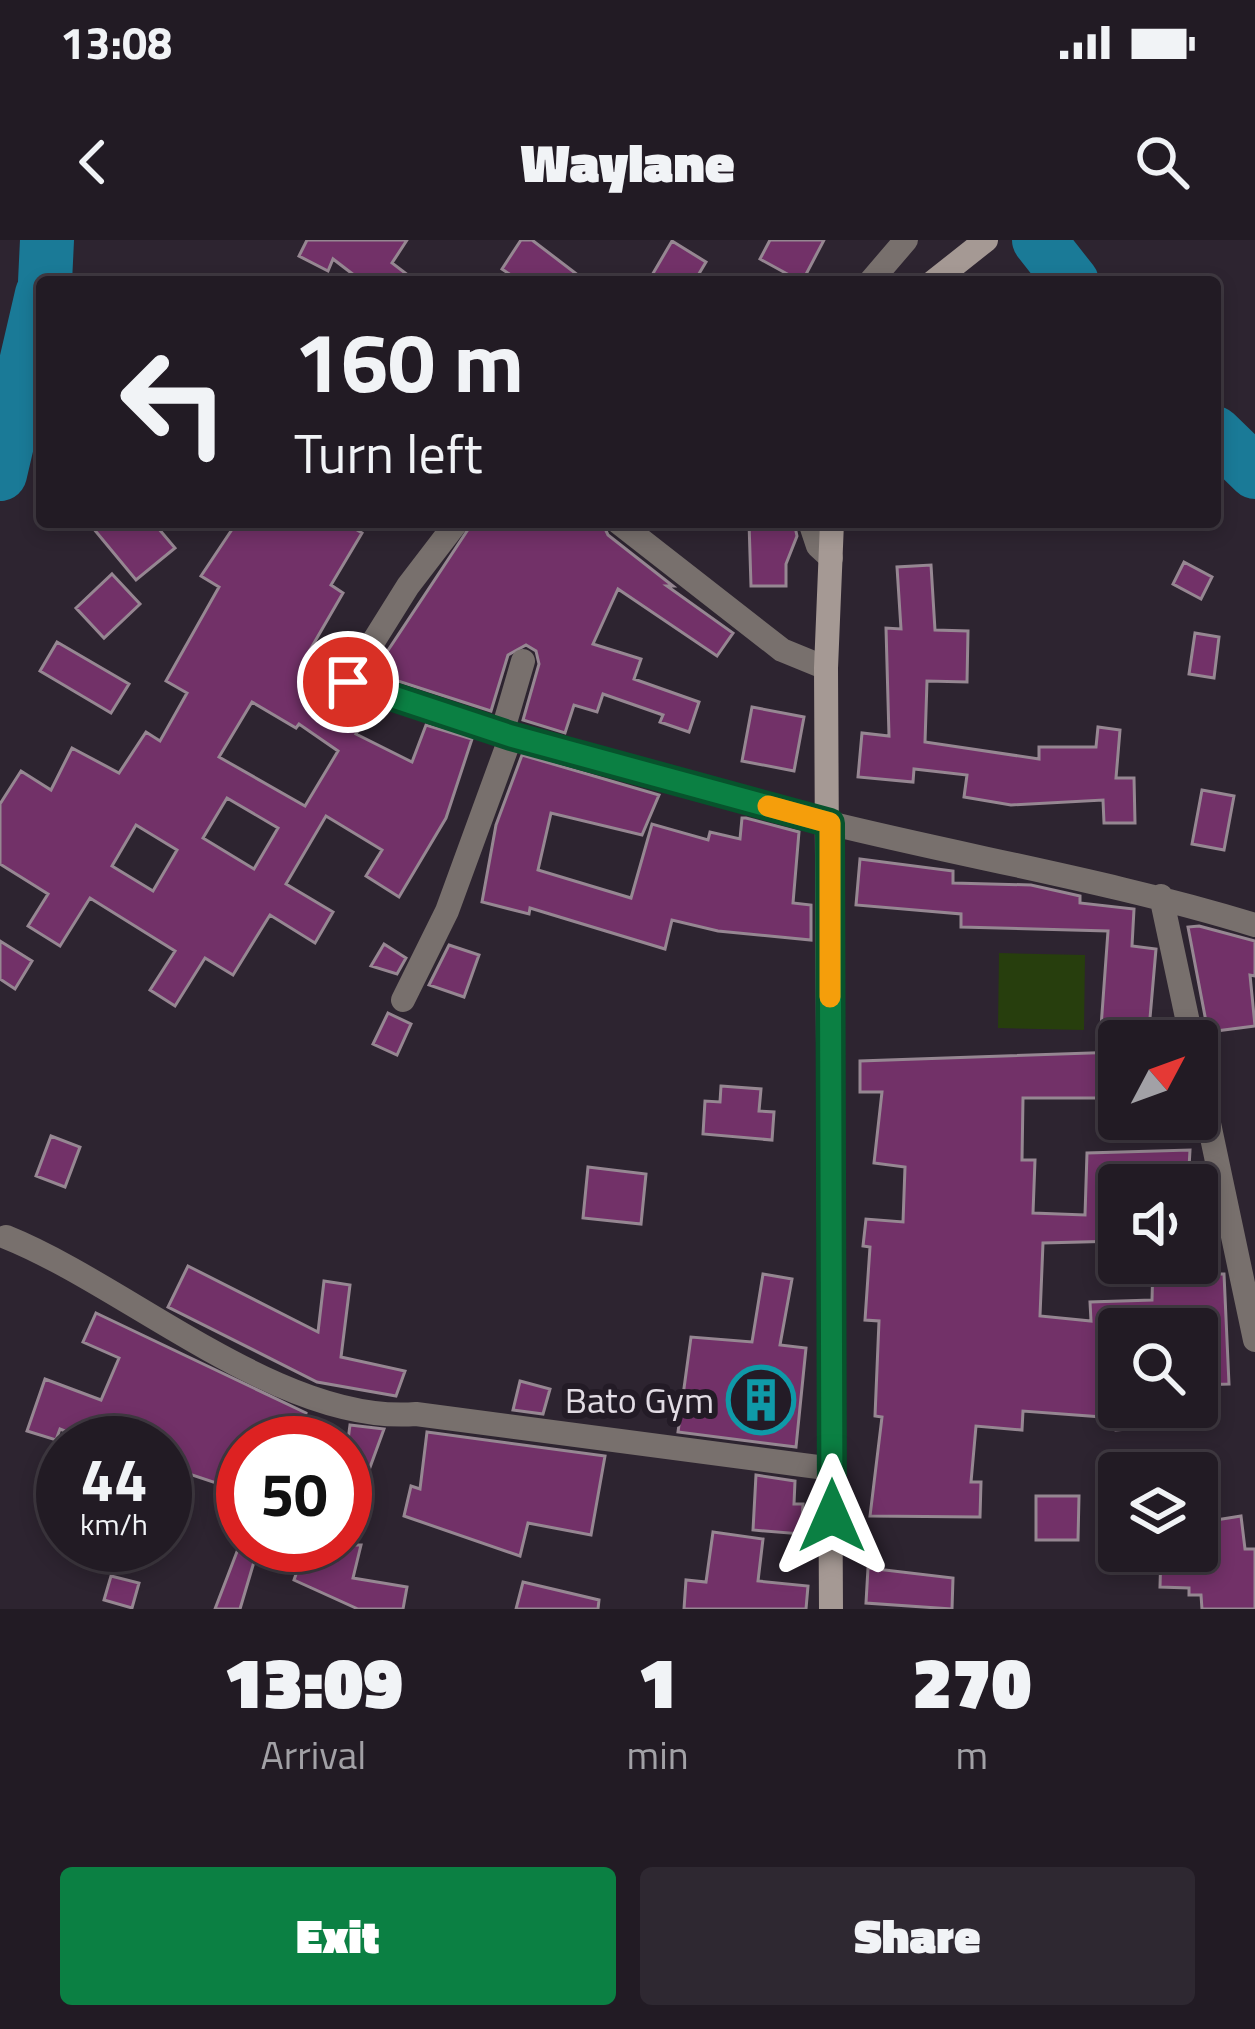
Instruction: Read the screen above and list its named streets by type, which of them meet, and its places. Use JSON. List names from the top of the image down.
{
  "places": {
    "building": ["Bato Gym"]
  },
  "north": "top right",
  "page": {
    "status": "13:08",
    "header": "Waylane",
    "turn": ["160 m", "Turn left"],
    "speed": "44 km/h",
    "limit": "50",
    "eta": [
      "13:09",
      "Arrival",
      "1",
      "min",
      "270",
      "m"
    ],
    "buttons": ["Exit", "Share"]
  }
}
